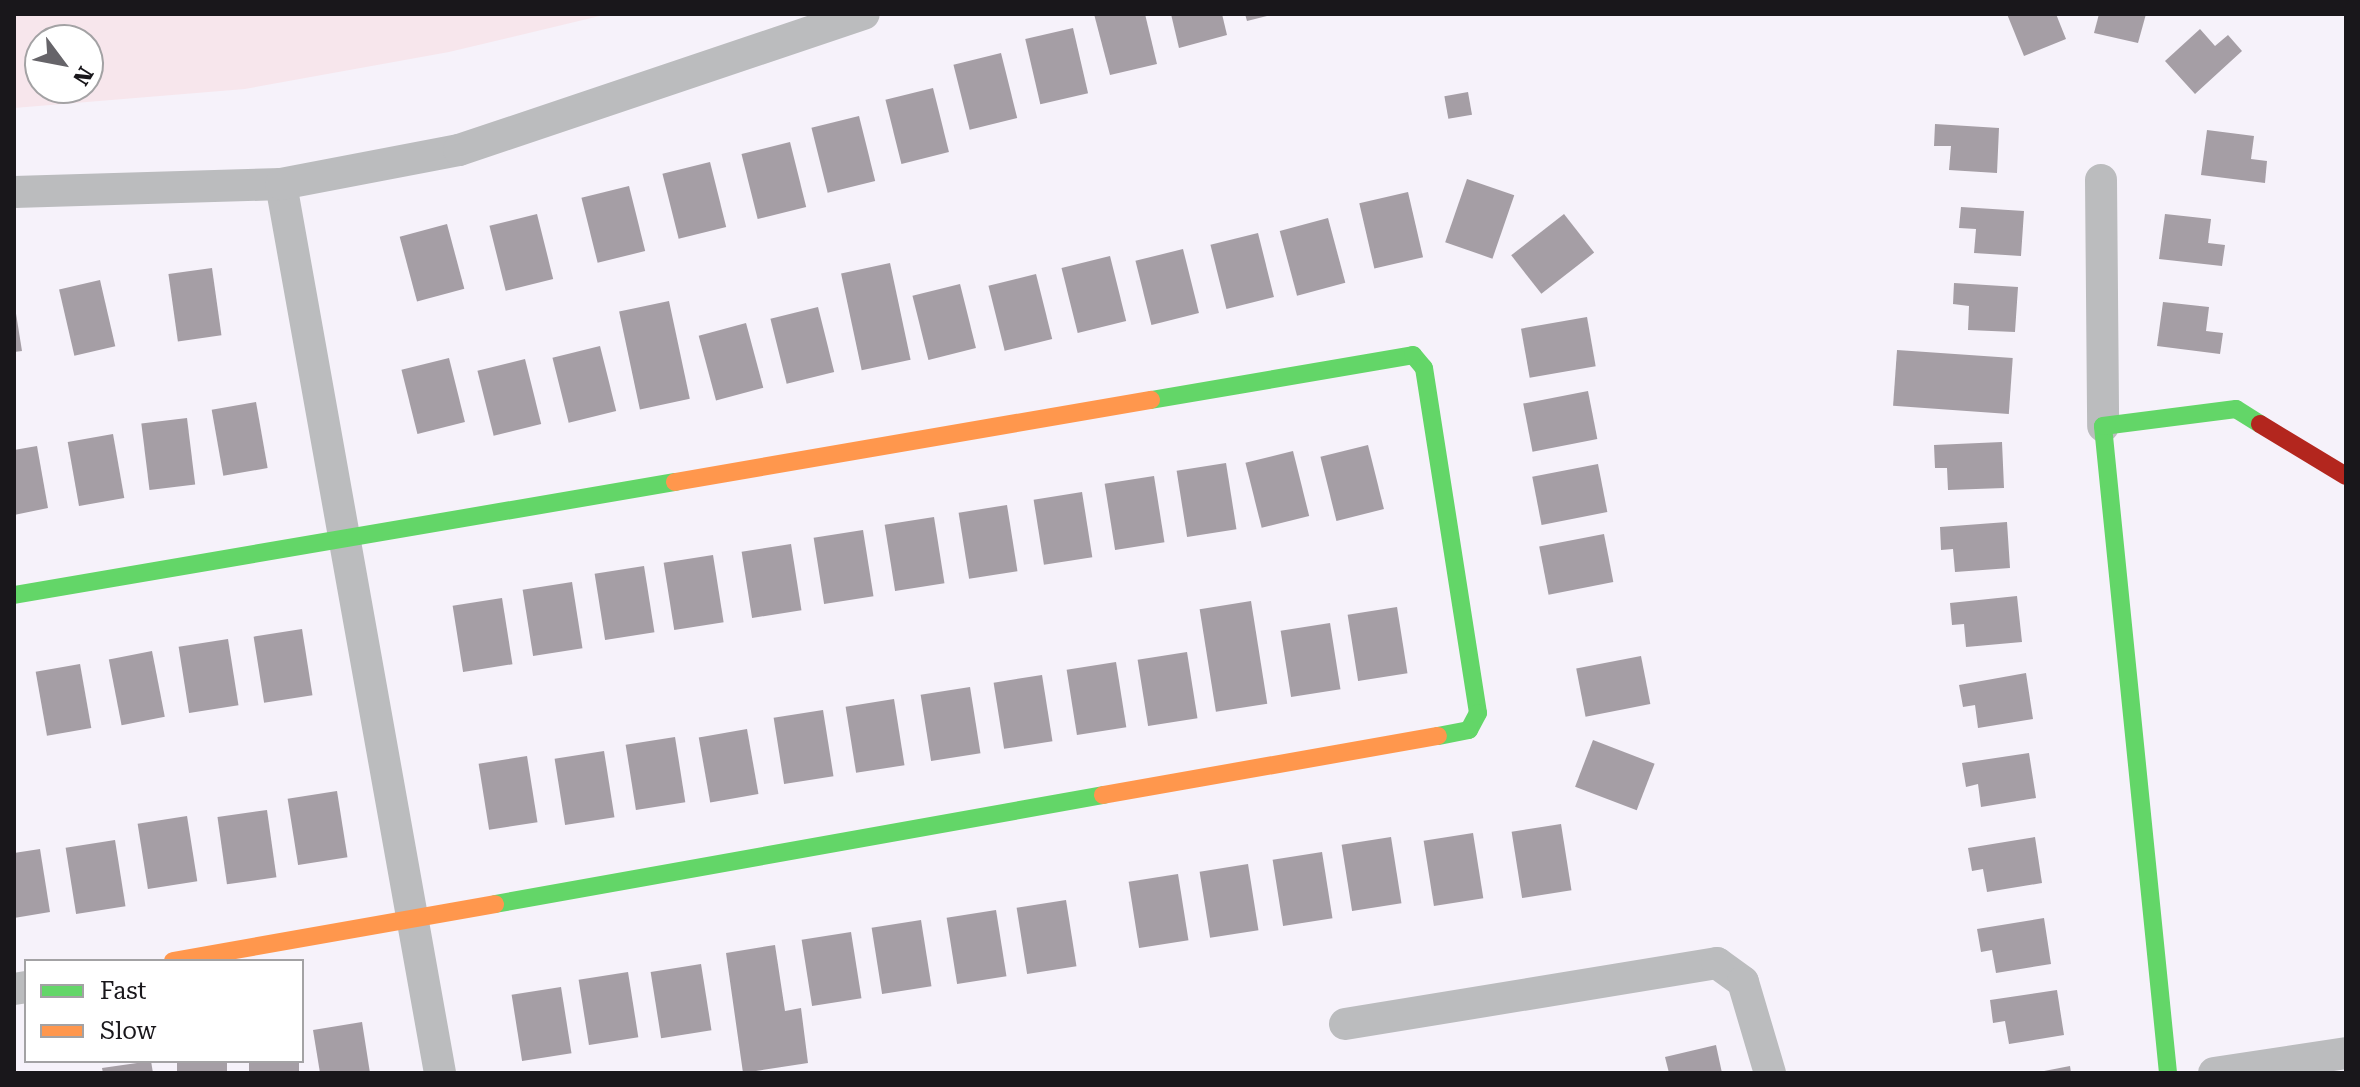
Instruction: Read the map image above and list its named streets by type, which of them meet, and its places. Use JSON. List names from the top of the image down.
{
  "legend": ["Fast", "Slow"],
  "north": "bottom right"
}
